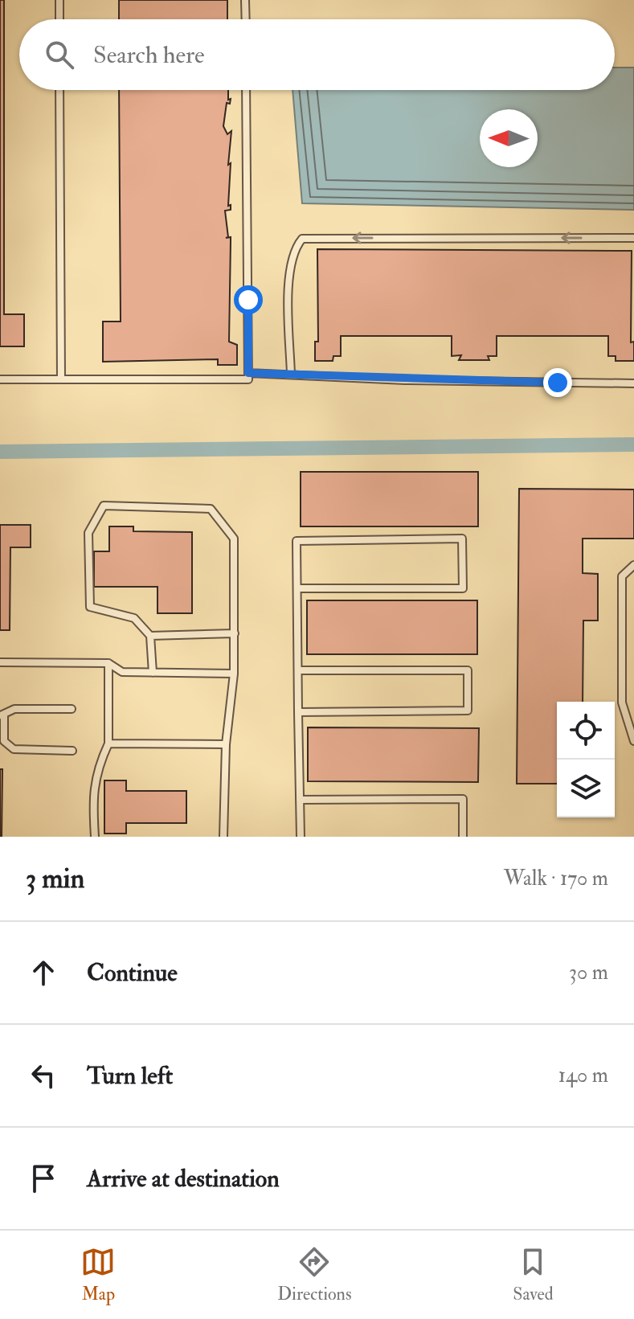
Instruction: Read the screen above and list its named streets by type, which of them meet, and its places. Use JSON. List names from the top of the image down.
{
  "north": "left",
  "page": {
    "search": "Search here",
    "heading": ["3 min", "Walk · 170 m"],
    "list": [
      ["Continue", "30 m"],
      ["Turn left", "140 m"],
      "Arrive at destination"
    ],
    "nav": ["Map", "Directions", "Saved"]
  }
}
